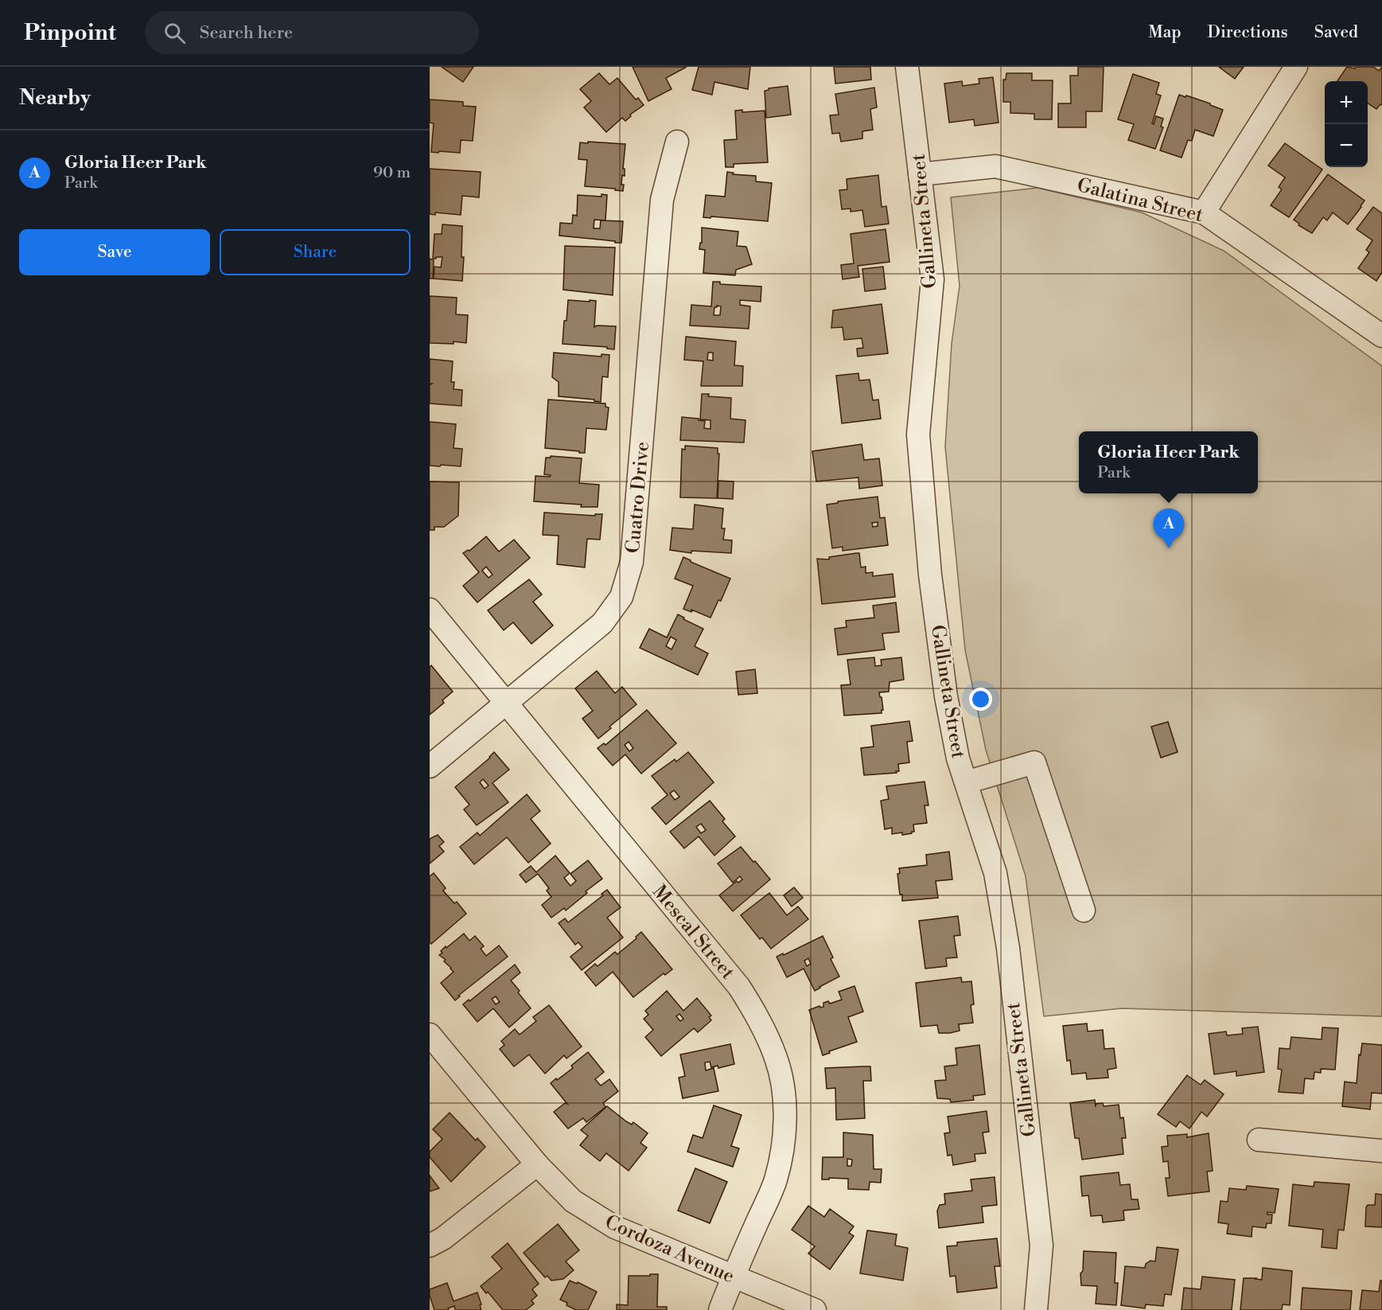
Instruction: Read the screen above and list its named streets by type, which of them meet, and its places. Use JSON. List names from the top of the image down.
{
  "streets": {
    "street": [
      "Galatina Street",
      "Gallineta Street",
      "Cuatro Drive",
      "Mescal Street",
      "Cordoza Avenue"
    ]
  },
  "crossings": [
    ["Galatina Street", "Gallineta Street"],
    ["Cuatro Drive", "Mescal Street"],
    ["Mescal Street", "Cordoza Avenue"]
  ],
  "page": {
    "header": "Pinpoint",
    "search": "Search here",
    "nav": ["Map", "Directions", "Saved"],
    "heading": "Nearby",
    "map_buttons": ["+", "−"],
    "list": [
      {
        "mark": "A",
        "name": "Gloria Heer Park",
        "note": "Park",
        "value": "90 m"
      }
    ],
    "buttons": ["Save", "Share"],
    "popup": ["Gloria Heer Park", "Park"],
    "pins": "A"
  }
}
